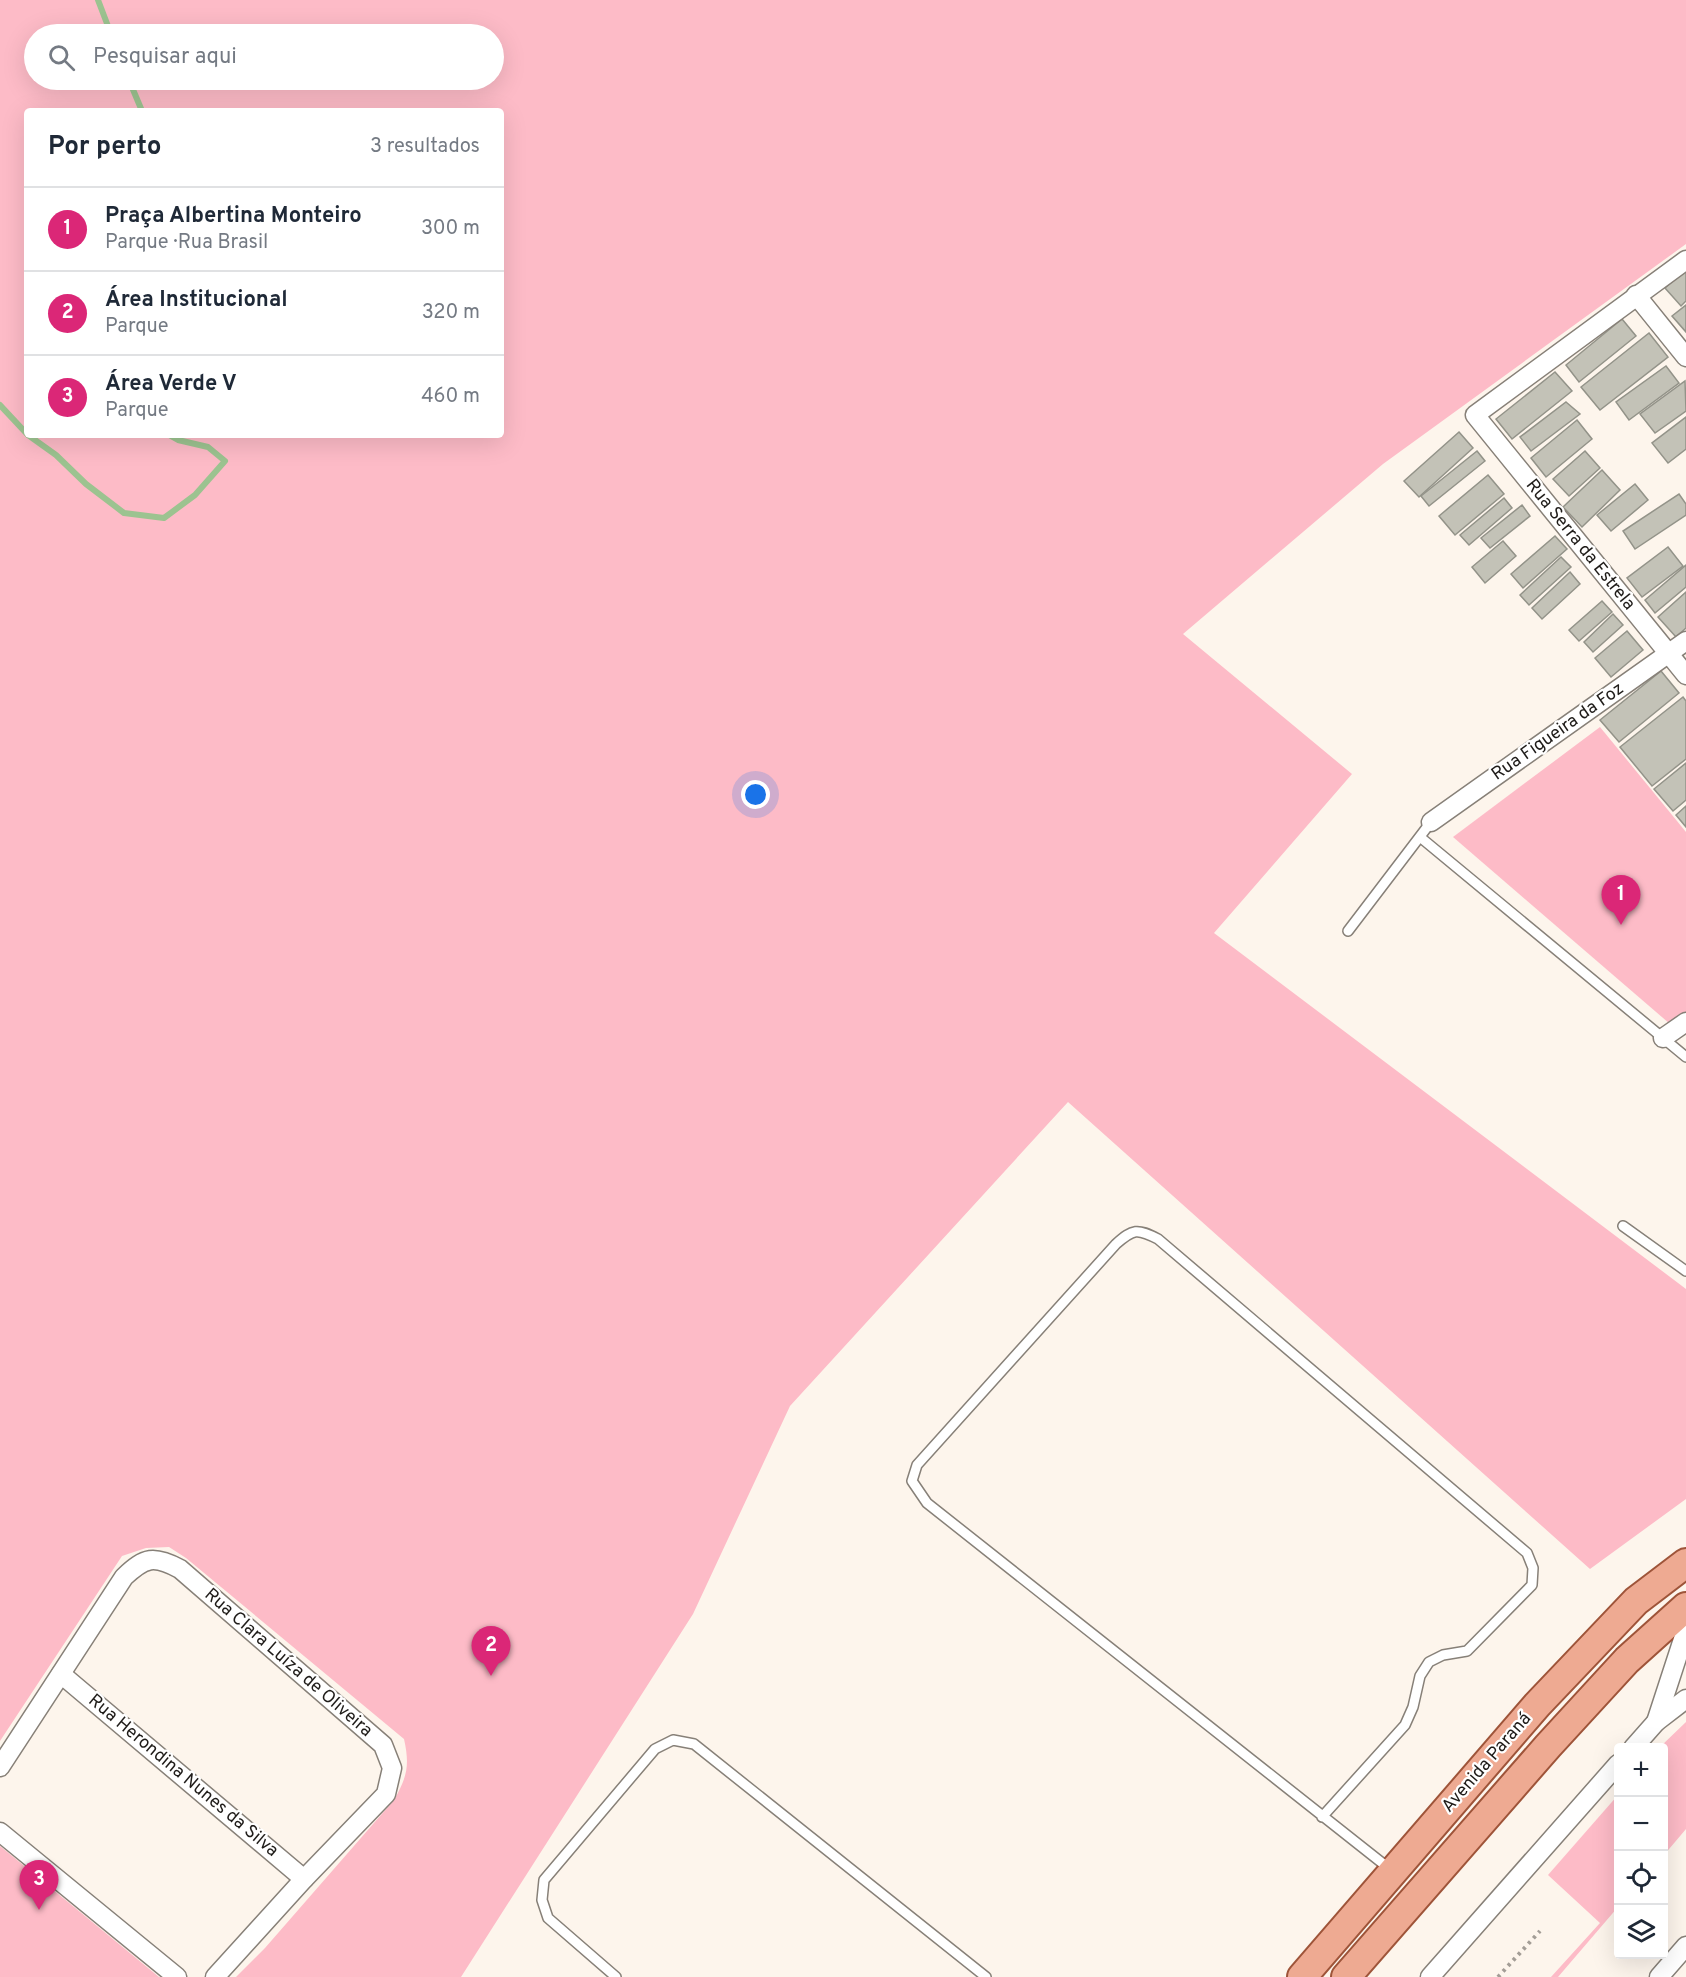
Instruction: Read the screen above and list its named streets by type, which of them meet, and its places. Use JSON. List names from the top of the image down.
{
  "streets": {
    "main road": ["Avenida Paraná"],
    "street": [
      "Rua Serra da Estrela",
      "Rua Figueira da Foz",
      "Rua Clara Luíza de Oliveira",
      "Rua Herondina Nunes da Silva"
    ]
  },
  "crossings": [
    ["Rua Serra da Estrela", "Rua Figueira da Foz"],
    ["Rua Clara Luíza de Oliveira", "Rua Herondina Nunes da Silva"]
  ],
  "page": {
    "search": "Pesquisar aqui",
    "heading": ["Por perto", "3 resultados"],
    "list": [
      {
        "mark": "1",
        "name": "Praça Albertina Monteiro",
        "note": "Parque · Rua Brasil",
        "value": "300 m"
      },
      {
        "mark": "2",
        "name": "Área Institucional",
        "note": "Parque",
        "value": "320 m"
      },
      {
        "mark": "3",
        "name": "Área Verde V",
        "note": "Parque",
        "value": "460 m"
      }
    ],
    "pins": ["1", "2", "3"],
    "map_buttons": ["+", "−"]
  }
}
